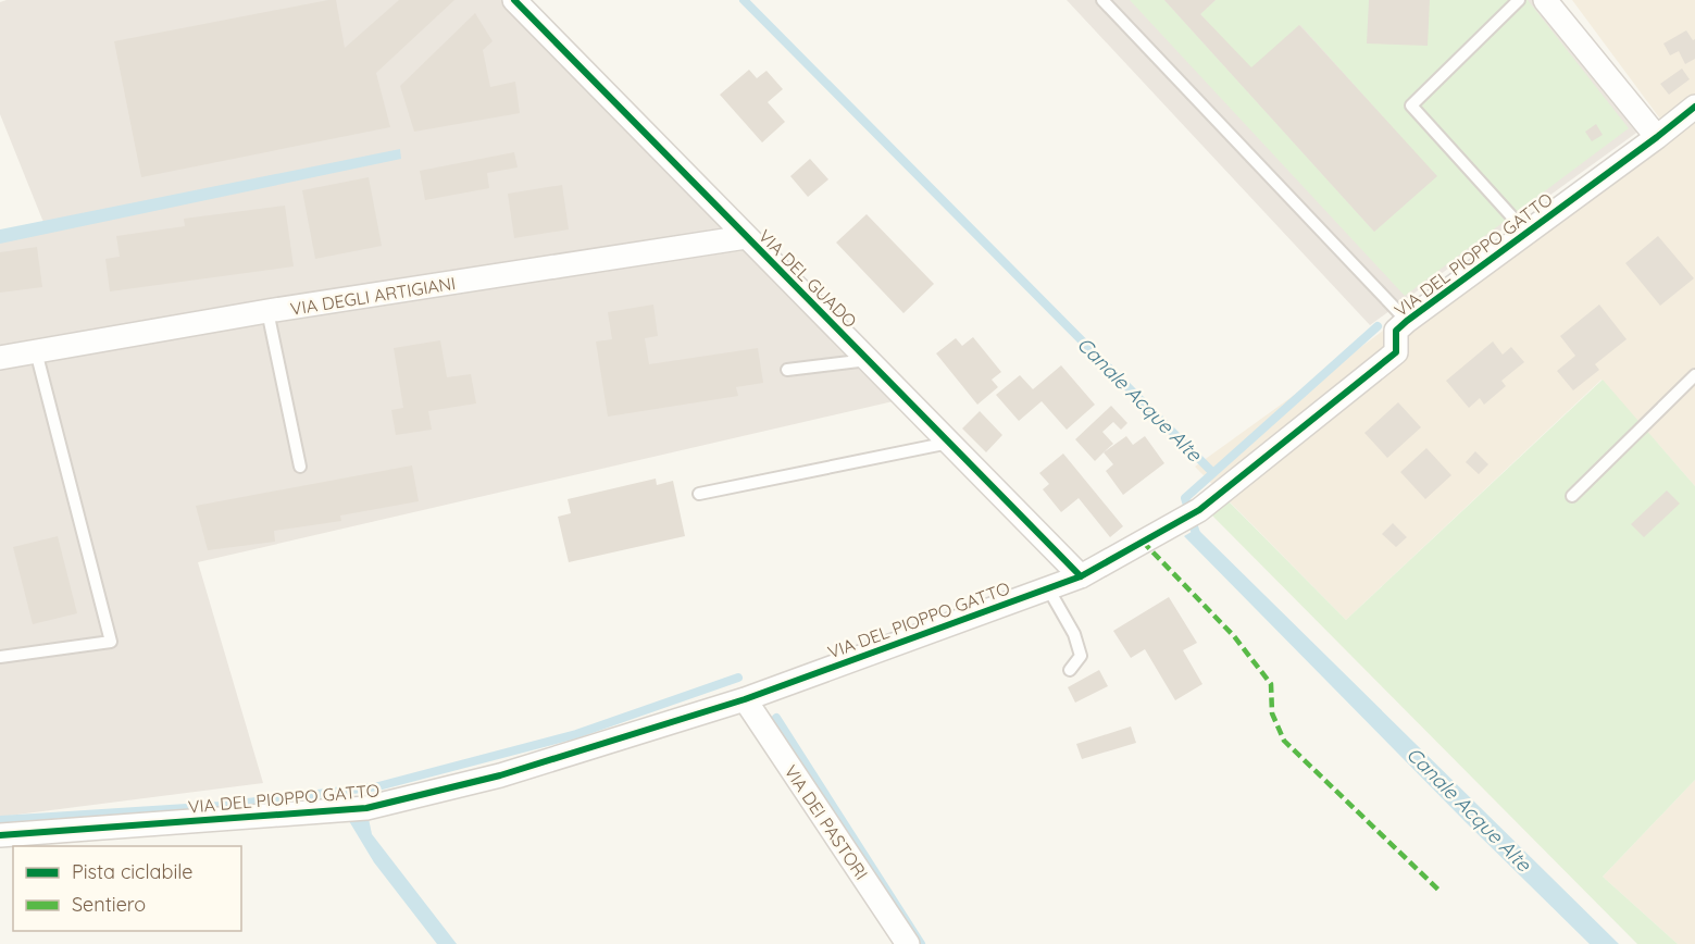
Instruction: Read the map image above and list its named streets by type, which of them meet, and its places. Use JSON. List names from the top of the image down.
{
  "streets": {
    "street": [
      "VIA DEL PIOPPO GATTO",
      "VIA DEL GUADO",
      "VIA DEGLI ARTIGIANI",
      "VIA DEI PASTORI"
    ]
  },
  "crossings": [
    ["VIA DEL PIOPPO GATTO", "VIA DEL GUADO"],
    ["VIA DEL PIOPPO GATTO", "VIA DEI PASTORI"],
    ["VIA DEL GUADO", "VIA DEGLI ARTIGIANI"]
  ],
  "water": ["Canale Acque Alte"],
  "legend": ["Pista ciclabile", "Sentiero"]
}
